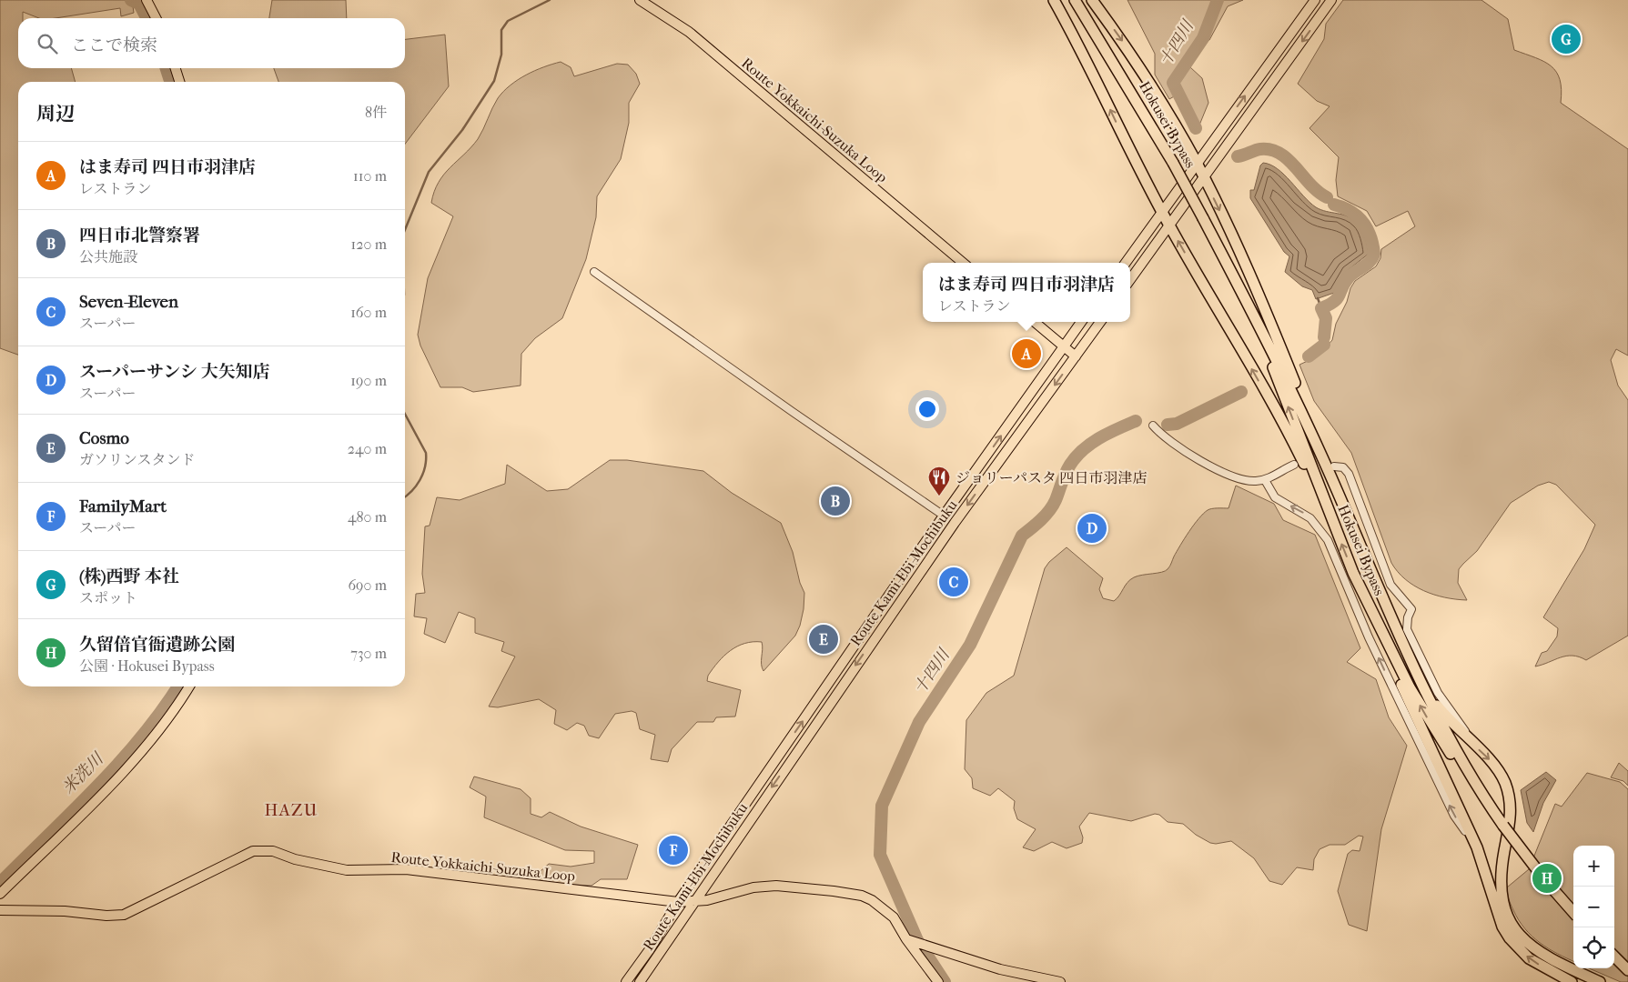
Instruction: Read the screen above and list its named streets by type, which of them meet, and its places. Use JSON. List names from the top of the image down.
{
  "streets": {
    "highway": ["Hokusei Bypass"],
    "main road": ["Route Yokkaichi-Suzuka Loop", "Route Kami-Ebi-Mochibuku"]
  },
  "crossings": [
    ["Route Yokkaichi-Suzuka Loop", "Route Kami-Ebi-Mochibuku"]
  ],
  "districts": ["HAZU"],
  "water": ["十四川", "米洗川"],
  "places": {
    "restaurant": ["ジョリーパスタ 四日市羽津店"]
  },
  "page": {
    "search": "ここで検索",
    "pins": [
      "G",
      "A",
      "B",
      "D",
      "C",
      "E",
      "F",
      "H"
    ],
    "heading": ["周辺", "8件"],
    "list": [
      {
        "mark": "A",
        "name": "はま寿司 四日市羽津店",
        "note": "レストラン",
        "value": "110 m"
      },
      {
        "mark": "B",
        "name": "四日市北警察署",
        "note": "公共施設",
        "value": "120 m"
      },
      {
        "mark": "C",
        "name": "Seven-Eleven",
        "note": "スーパー",
        "value": "160 m"
      },
      {
        "mark": "D",
        "name": "スーパーサンシ 大矢知店",
        "note": "スーパー",
        "value": "190 m"
      },
      {
        "mark": "E",
        "name": "Cosmo",
        "note": "ガソリンスタンド",
        "value": "240 m"
      },
      {
        "mark": "F",
        "name": "FamilyMart",
        "note": "スーパー",
        "value": "480 m"
      },
      {
        "mark": "G",
        "name": "(株)西野 本社",
        "note": "スポット",
        "value": "690 m"
      },
      {
        "mark": "H",
        "name": "久留倍官衙遺跡公園",
        "note": "公園 · Hokusei Bypass",
        "value": "730 m"
      }
    ],
    "popup": ["はま寿司 四日市羽津店", "レストラン"],
    "map_buttons": ["+", "−"]
  }
}
